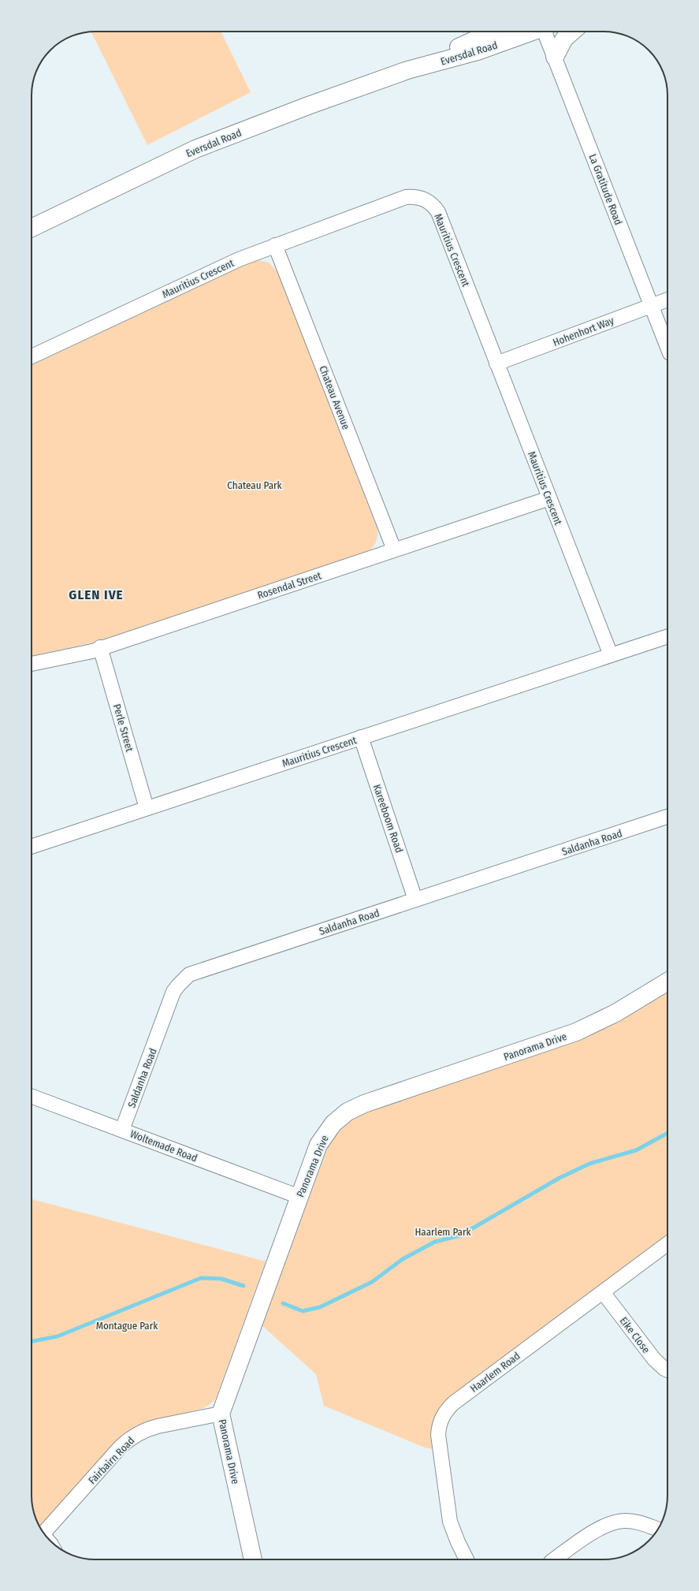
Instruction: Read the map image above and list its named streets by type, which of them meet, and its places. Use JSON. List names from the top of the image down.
{
  "streets": {
    "street": [
      "Eversdal Road",
      "La Gratitude Road",
      "Mauritius Crescent",
      "Hohenhort Way",
      "Chateau Avenue",
      "Rosendal Street",
      "Perle Street",
      "Kareeboom Road",
      "Saldanha Road",
      "Panorama Drive",
      "Woltemade Road",
      "Eike Close",
      "Haarlem Road",
      "Fairbairn Road"
    ]
  },
  "crossings": [
    ["La Gratitude Road", "Hohenhort Way"],
    ["Mauritius Crescent", "Hohenhort Way"],
    ["Mauritius Crescent", "Chateau Avenue"],
    ["Mauritius Crescent", "Rosendal Street"],
    ["Mauritius Crescent", "Perle Street"],
    ["Mauritius Crescent", "Kareeboom Road"],
    ["Chateau Avenue", "Rosendal Street"],
    ["Rosendal Street", "Perle Street"],
    ["Kareeboom Road", "Saldanha Road"],
    ["Saldanha Road", "Woltemade Road"],
    ["Panorama Drive", "Woltemade Road"],
    ["Panorama Drive", "Fairbairn Road"],
    ["Eike Close", "Haarlem Road"]
  ],
  "districts": ["GLEN IVE"],
  "parks": ["Chateau Park", "Haarlem Park", "Montague Park"]
}
